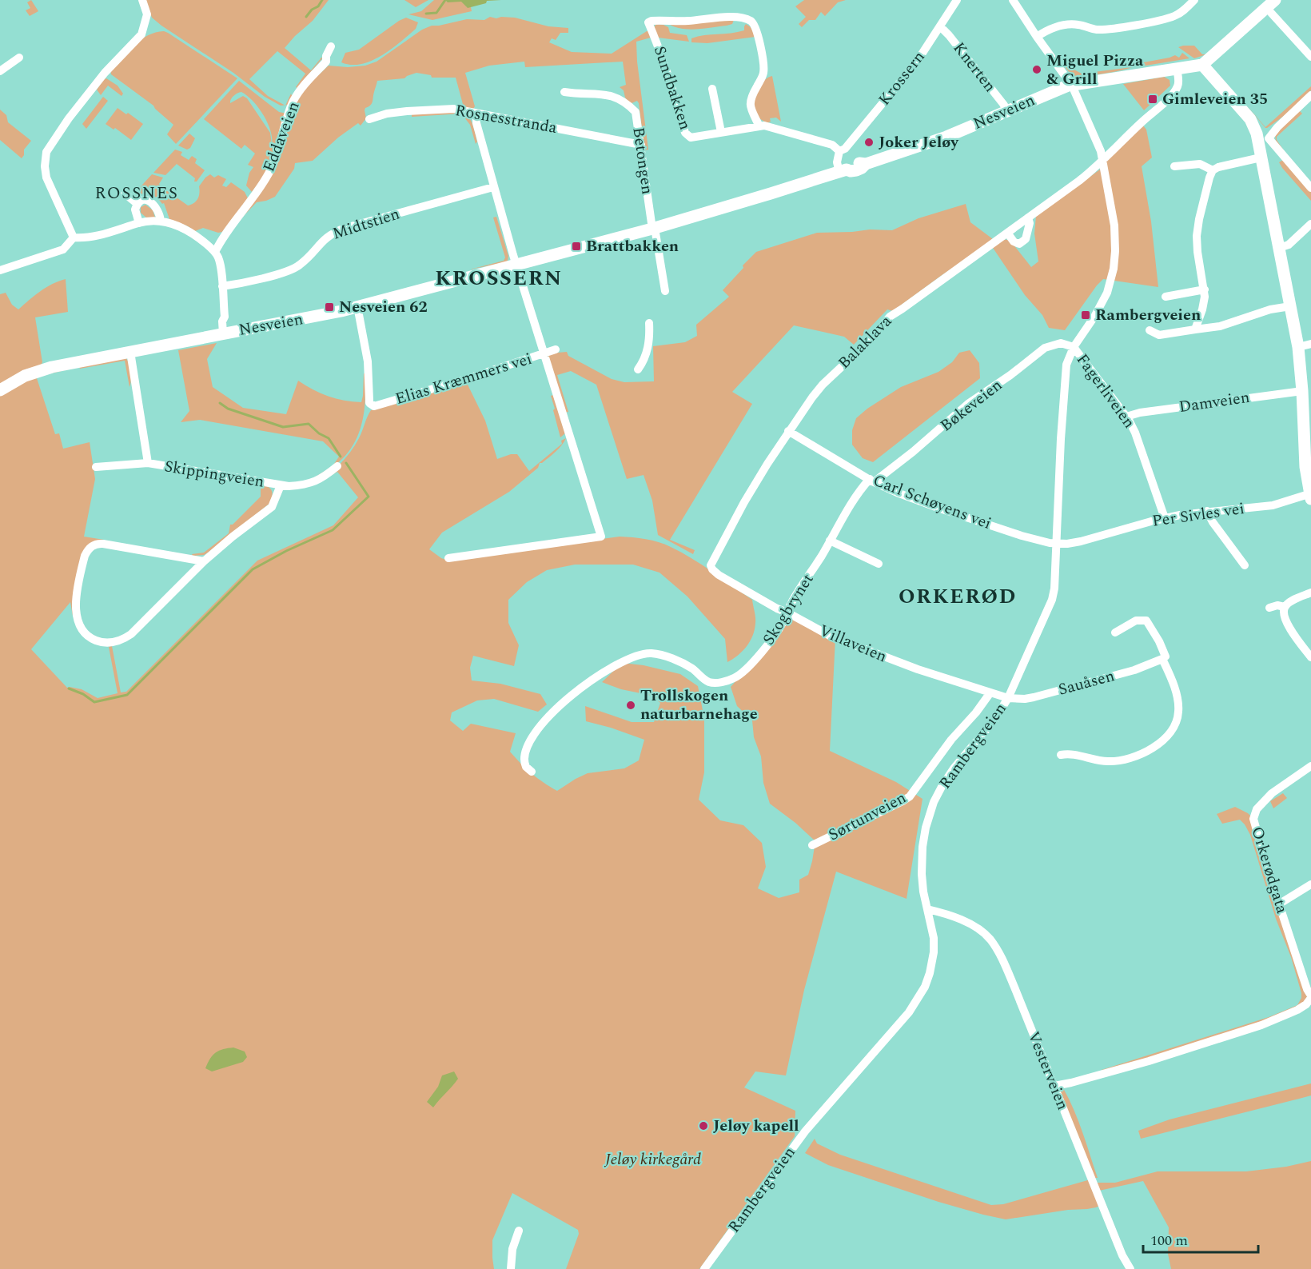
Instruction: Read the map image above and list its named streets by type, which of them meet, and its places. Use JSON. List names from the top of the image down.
{
  "streets": {
    "main road": ["Nesveien"],
    "street": [
      "Knerten",
      "Krossern",
      "Sundbakken",
      "Rosnesstranda",
      "Eddaveien",
      "Betongen",
      "Midtstien",
      "Balaklava",
      "Elias Kræmmers vei",
      "Fagerliveien",
      "Damveien",
      "Bøkeveien",
      "Skippingveien",
      "Carl Schøyens vei",
      "Per Sivles vei",
      "Skogbrynet",
      "Villaveien",
      "Sauåsen",
      "Rambergveien",
      "Sørtunveien",
      "Orkerødgata",
      "Vesterveien"
    ]
  },
  "crossings": [
    ["Knerten", "Krossern"],
    ["Knerten", "Nesveien"],
    ["Krossern", "Sundbakken"],
    ["Nesveien", "Betongen"],
    ["Nesveien", "Balaklava"],
    ["Nesveien", "Elias Kræmmers vei"],
    ["Nesveien", "Skippingveien"],
    ["Nesveien", "Rambergveien"],
    ["Rosnesstranda", "Betongen"],
    ["Balaklava", "Carl Schøyens vei"],
    ["Balaklava", "Villaveien"],
    ["Balaklava", "Rambergveien"],
    ["Fagerliveien", "Damveien"],
    ["Fagerliveien", "Bøkeveien"],
    ["Fagerliveien", "Per Sivles vei"],
    ["Fagerliveien", "Rambergveien"],
    ["Bøkeveien", "Carl Schøyens vei"],
    ["Bøkeveien", "Skogbrynet"],
    ["Bøkeveien", "Rambergveien"],
    ["Carl Schøyens vei", "Per Sivles vei"],
    ["Carl Schøyens vei", "Skogbrynet"],
    ["Carl Schøyens vei", "Rambergveien"],
    ["Per Sivles vei", "Rambergveien"],
    ["Skogbrynet", "Villaveien"],
    ["Villaveien", "Sauåsen"],
    ["Villaveien", "Rambergveien"],
    ["Villaveien", "Sørtunveien"],
    ["Sauåsen", "Rambergveien"],
    ["Rambergveien", "Vesterveien"]
  ],
  "districts": ["ROSSNES", "KROSSERN", "ORKERØD"],
  "parks": ["Jeløy kirkegård"],
  "places": {
    "other": [
      "Miguel Pizza & Grill",
      "Joker Jeløy",
      "Trollskogen naturbarnehage",
      "Jeløy kapell"
    ],
    "transit": [
      "Gimleveien 35",
      "Brattbakken",
      "Nesveien 62",
      "Rambergveien"
    ]
  },
  "scale_bar": "100 m"
}
